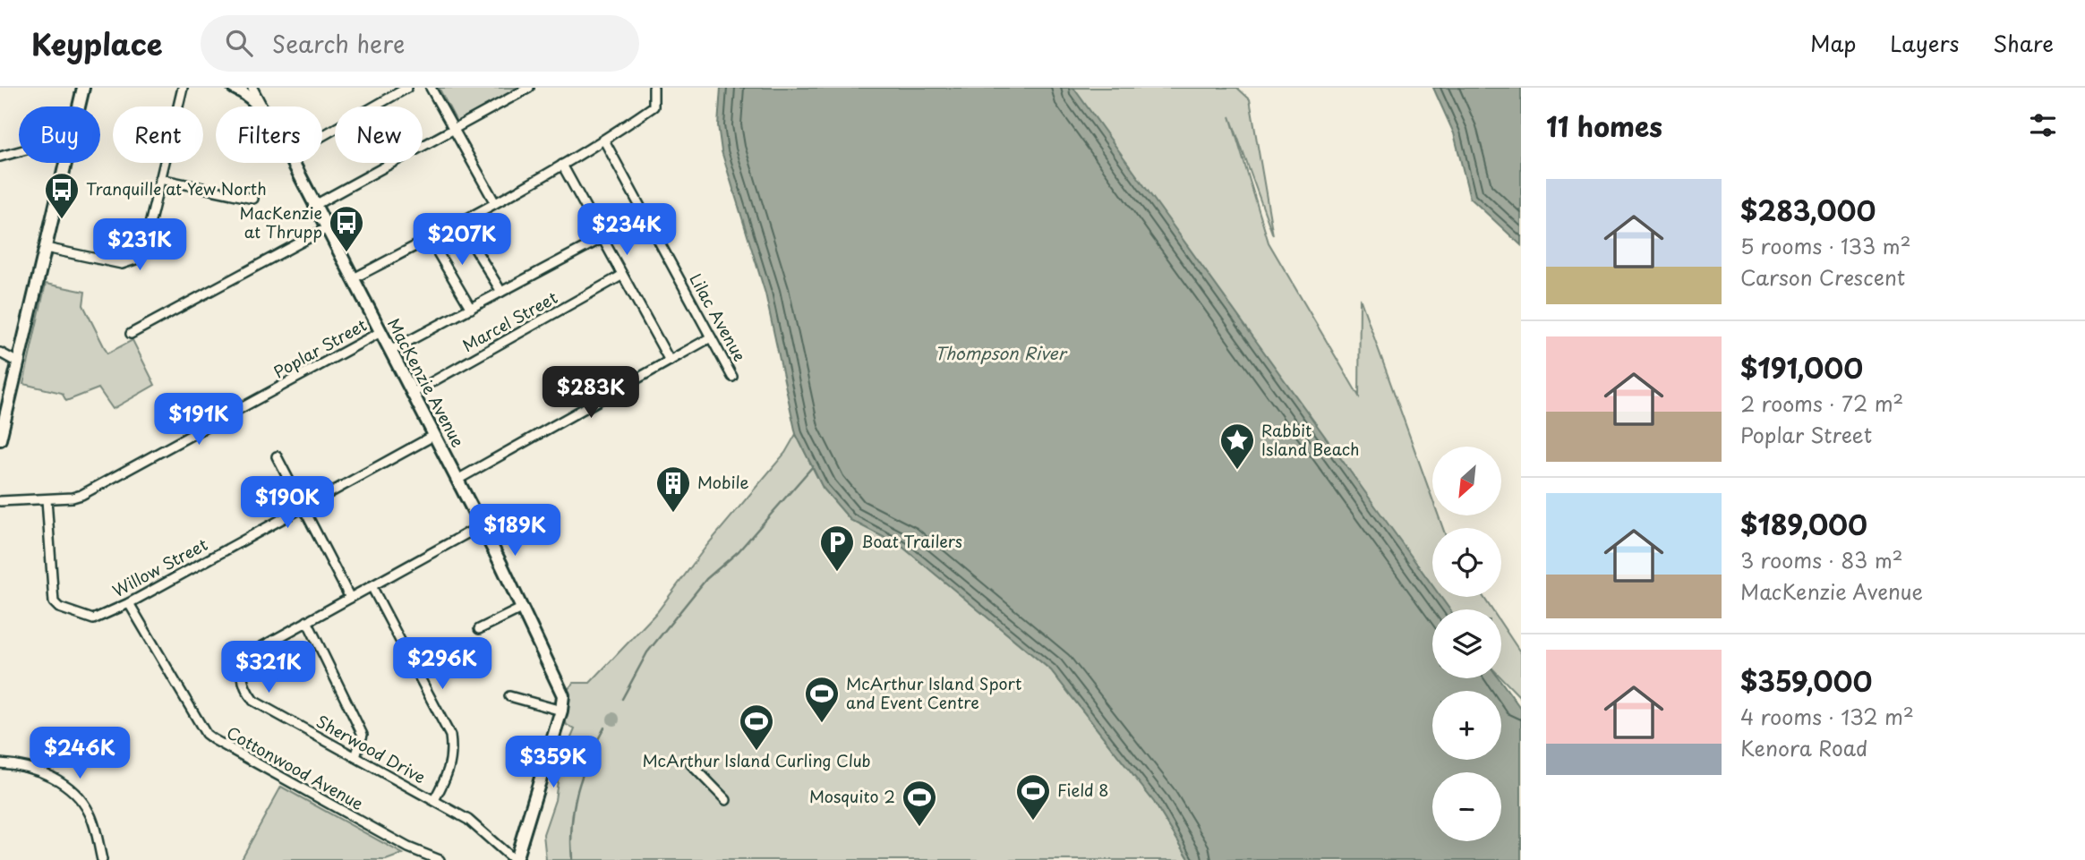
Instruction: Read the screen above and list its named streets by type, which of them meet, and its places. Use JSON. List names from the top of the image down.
{
  "streets": {
    "street": [
      "Lilac Avenue",
      "Marcel Street",
      "Poplar Street",
      "MacKenzie Avenue",
      "Willow Street",
      "Sherwood Drive",
      "Cottonwood Avenue"
    ]
  },
  "crossings": [
    ["Marcel Street", "MacKenzie Avenue"],
    ["Poplar Street", "MacKenzie Avenue"],
    ["Poplar Street", "Willow Street"],
    ["MacKenzie Avenue", "Willow Street"],
    ["MacKenzie Avenue", "Sherwood Drive"],
    ["Willow Street", "Cottonwood Avenue"]
  ],
  "water": ["Thompson River"],
  "places": {
    "bus stop": ["Tranquille at Yew North", "MacKenzie at Thrupp"],
    "place": ["Rabbit Island Beach"],
    "building": ["Mobile"],
    "parking": ["Boat Trailers"],
    "sports": [
      "McArthur Island Sport and Event Centre",
      "McArthur Island Curling Club",
      "Field 8",
      "Mosquito 2"
    ]
  },
  "north": "bottom left",
  "page": {
    "header": "Keyplace",
    "search": "Search here",
    "nav": ["Map", "Layers", "Share"],
    "heading": "11 homes",
    "chip": [
      "Buy",
      "Rent",
      "Filters",
      "New"
    ],
    "list": [
      {
        "name": "$283,000",
        "note": "5 rooms · 133 m² · Carson Crescent"
      },
      {
        "name": "$191,000",
        "note": "2 rooms · 72 m² · Poplar Street"
      },
      {
        "name": "$189,000",
        "note": "3 rooms · 83 m² · MacKenzie Avenue"
      },
      {
        "name": "$359,000",
        "note": "4 rooms · 132 m² · Kenora Road"
      }
    ],
    "price": [
      "$234K",
      "$207K",
      "$231K",
      "$283K",
      "$191K",
      "$190K",
      "$189K",
      "$296K",
      "$321K",
      "$246K",
      "$359K"
    ],
    "map_buttons": ["+", "−"]
  }
}
